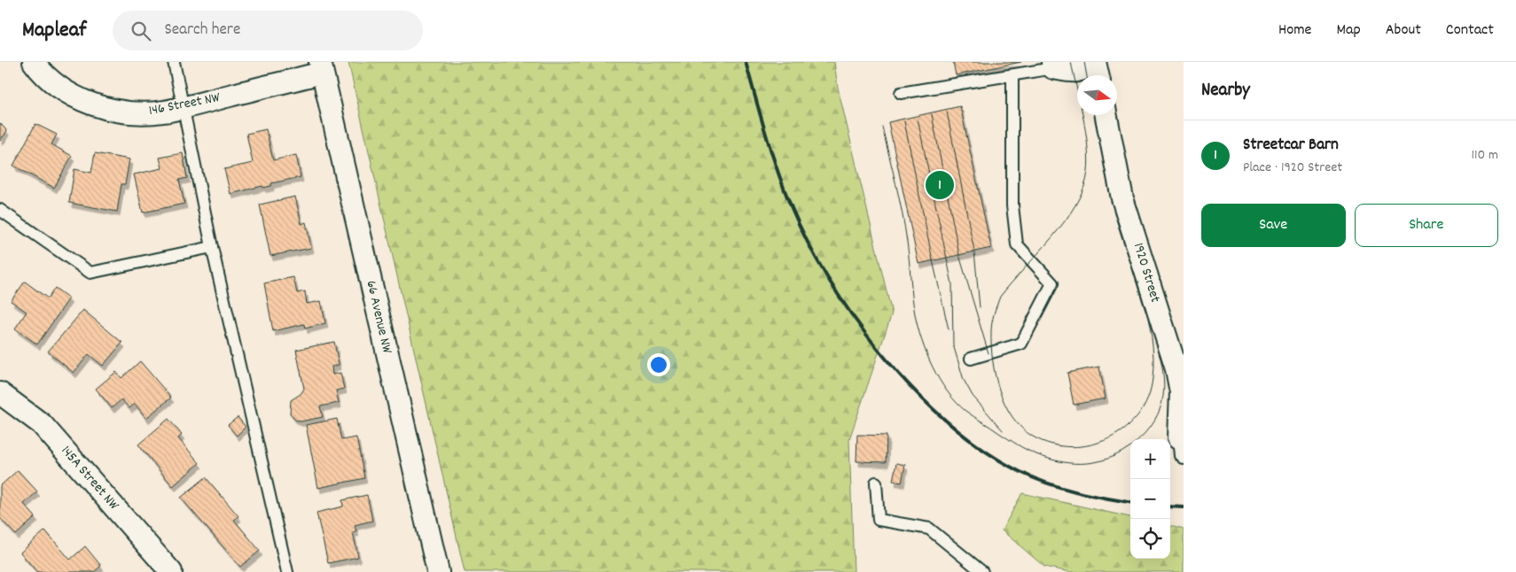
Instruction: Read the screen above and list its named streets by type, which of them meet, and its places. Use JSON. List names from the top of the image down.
{
  "streets": {
    "street": [
      "146 Street NW",
      "1920 Street",
      "66 Avenue NW",
      "145A Street NW"
    ]
  },
  "crossings": [
    ["146 Street NW", "66 Avenue NW"]
  ],
  "north": "right",
  "page": {
    "header": "Mapleaf",
    "search": "Search here",
    "nav": [
      "Home",
      "Map",
      "About",
      "Contact"
    ],
    "heading": "Nearby",
    "list": [
      {
        "mark": "1",
        "name": "Streetcar Barn",
        "note": "Place · 1920 Street",
        "value": "110 m"
      }
    ],
    "pins": "1",
    "buttons": ["Save", "Share"],
    "map_buttons": ["+", "−"]
  }
}
